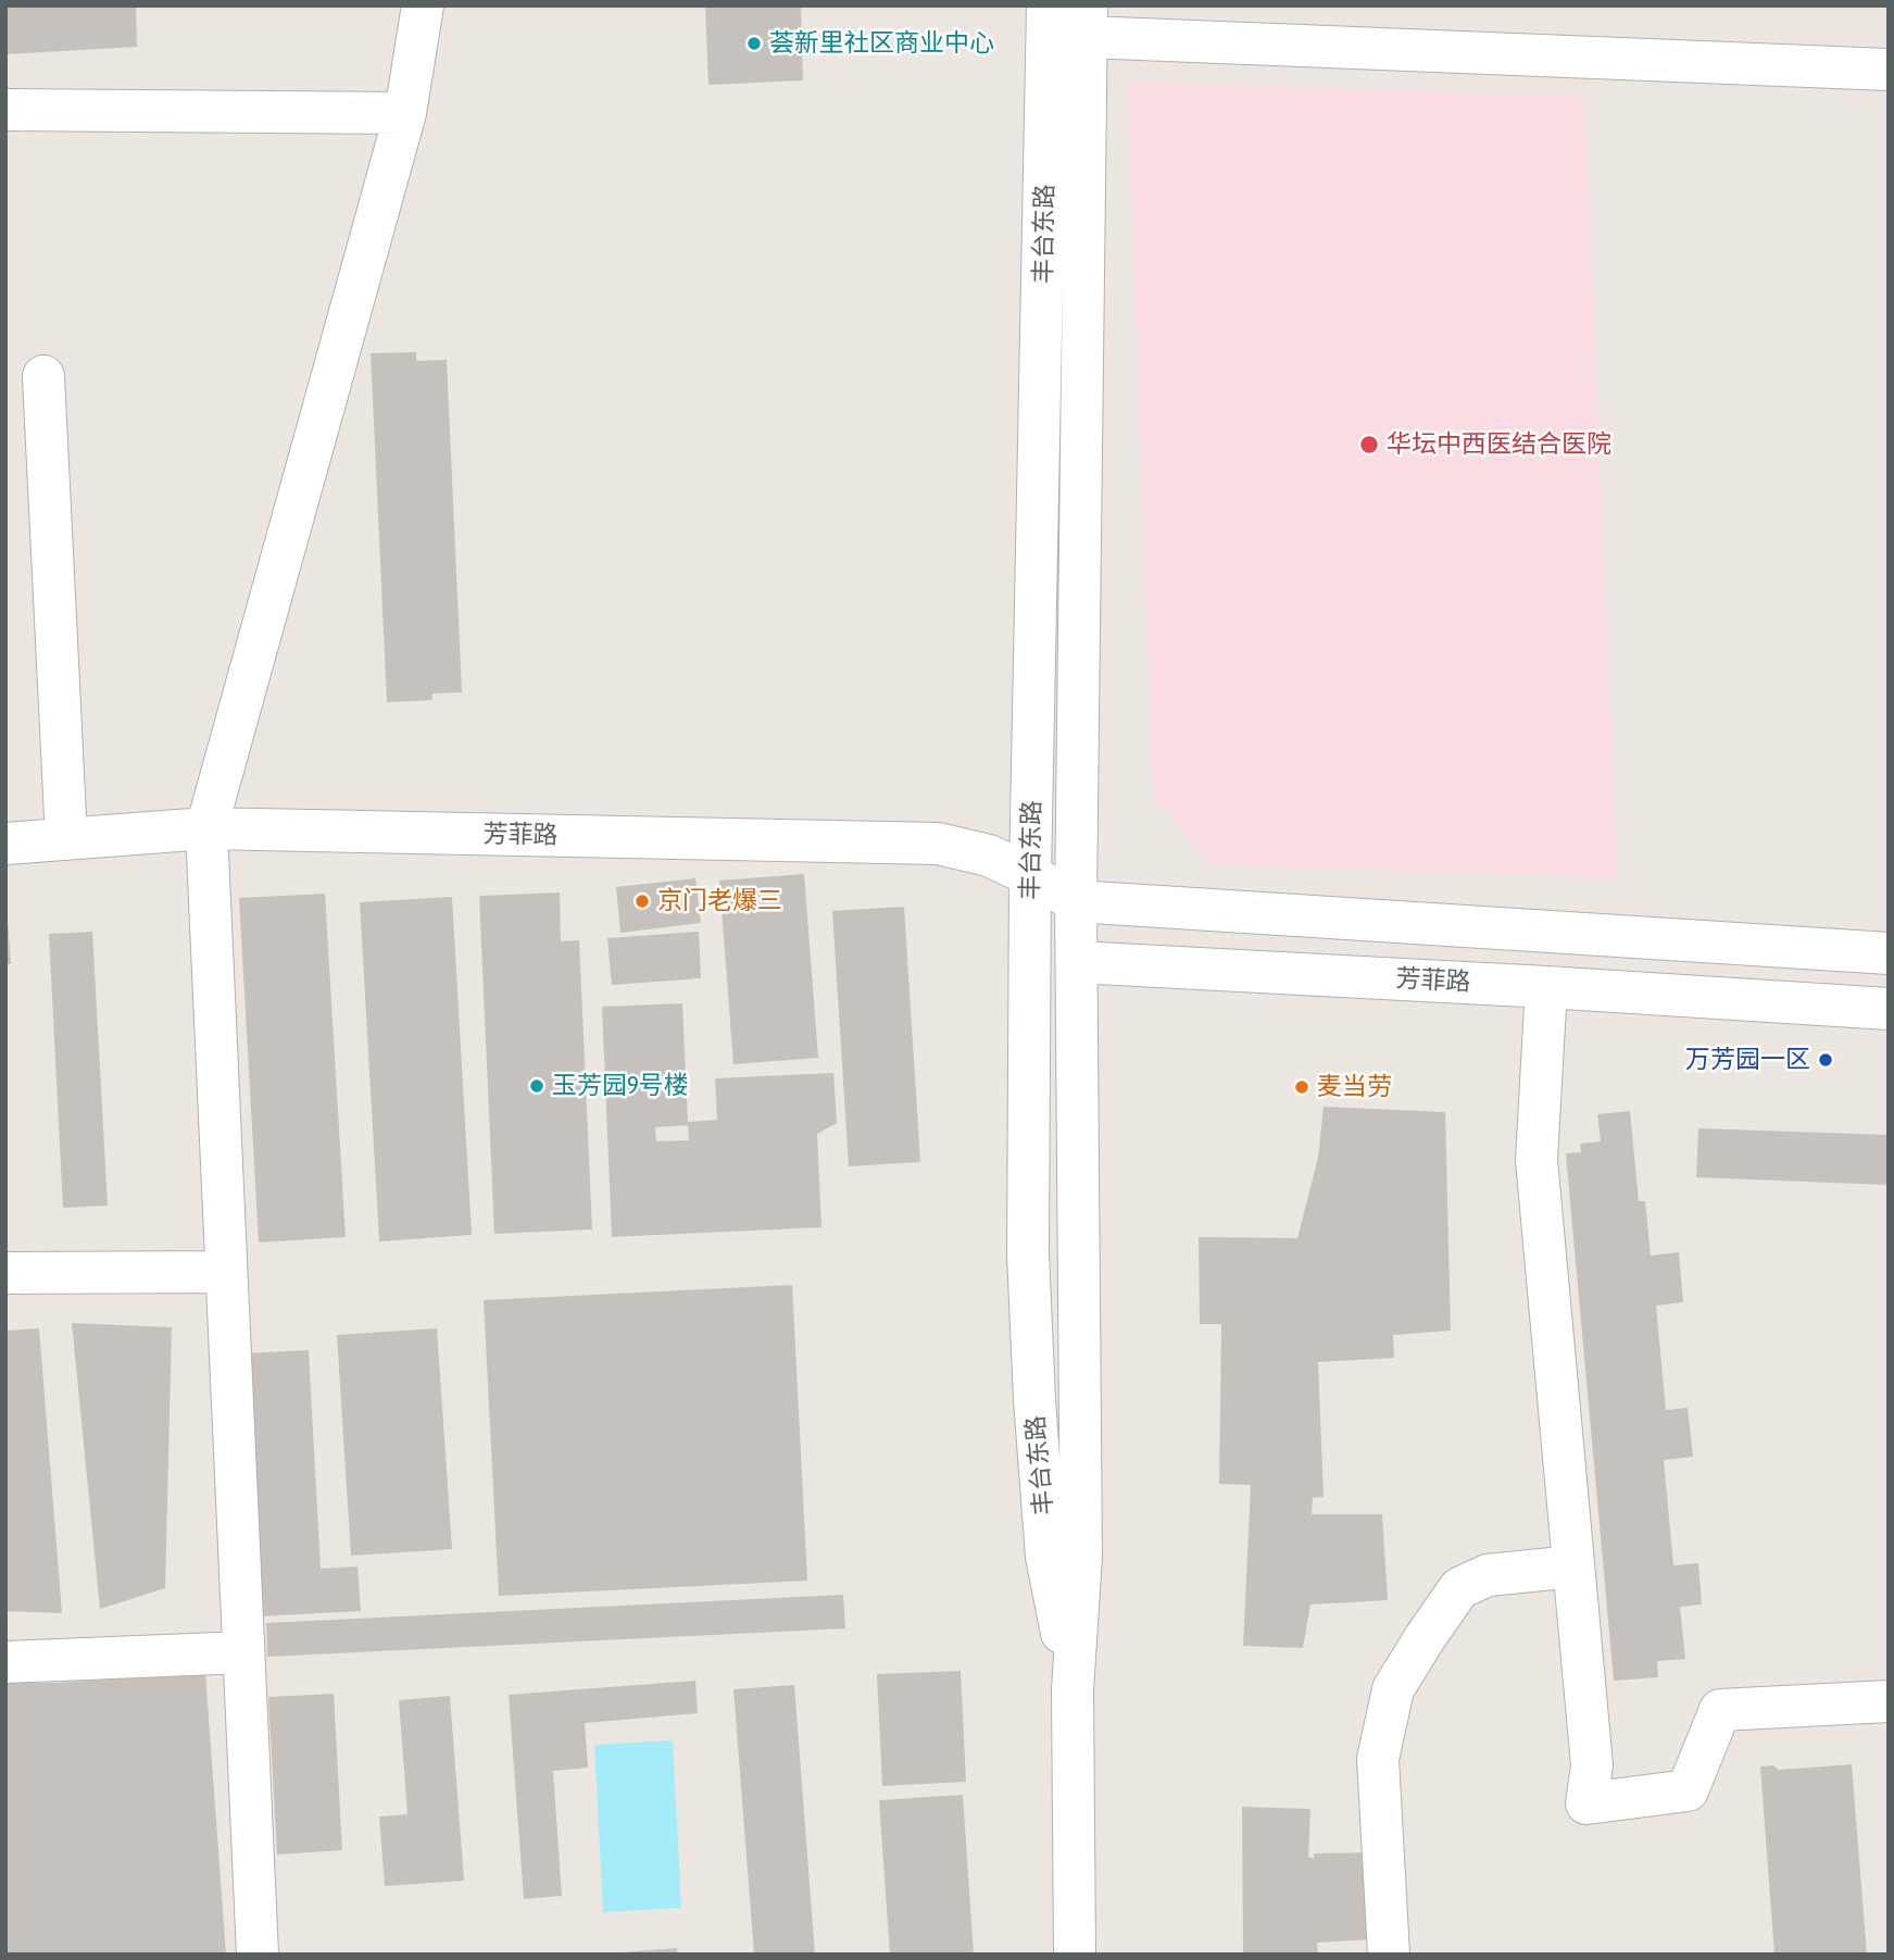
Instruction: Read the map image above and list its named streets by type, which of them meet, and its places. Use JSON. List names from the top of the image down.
{
  "streets": {
    "street": ["丰台东路", "芳菲路"]
  },
  "crossings": [
    ["丰台东路", "芳菲路"]
  ],
  "places": [
    "荟新里社区商业中心",
    "华坛中西医结合医院",
    "京门老爆三",
    "万芳园一区",
    "玉芳园9号楼",
    "麦当劳"
  ]
}
